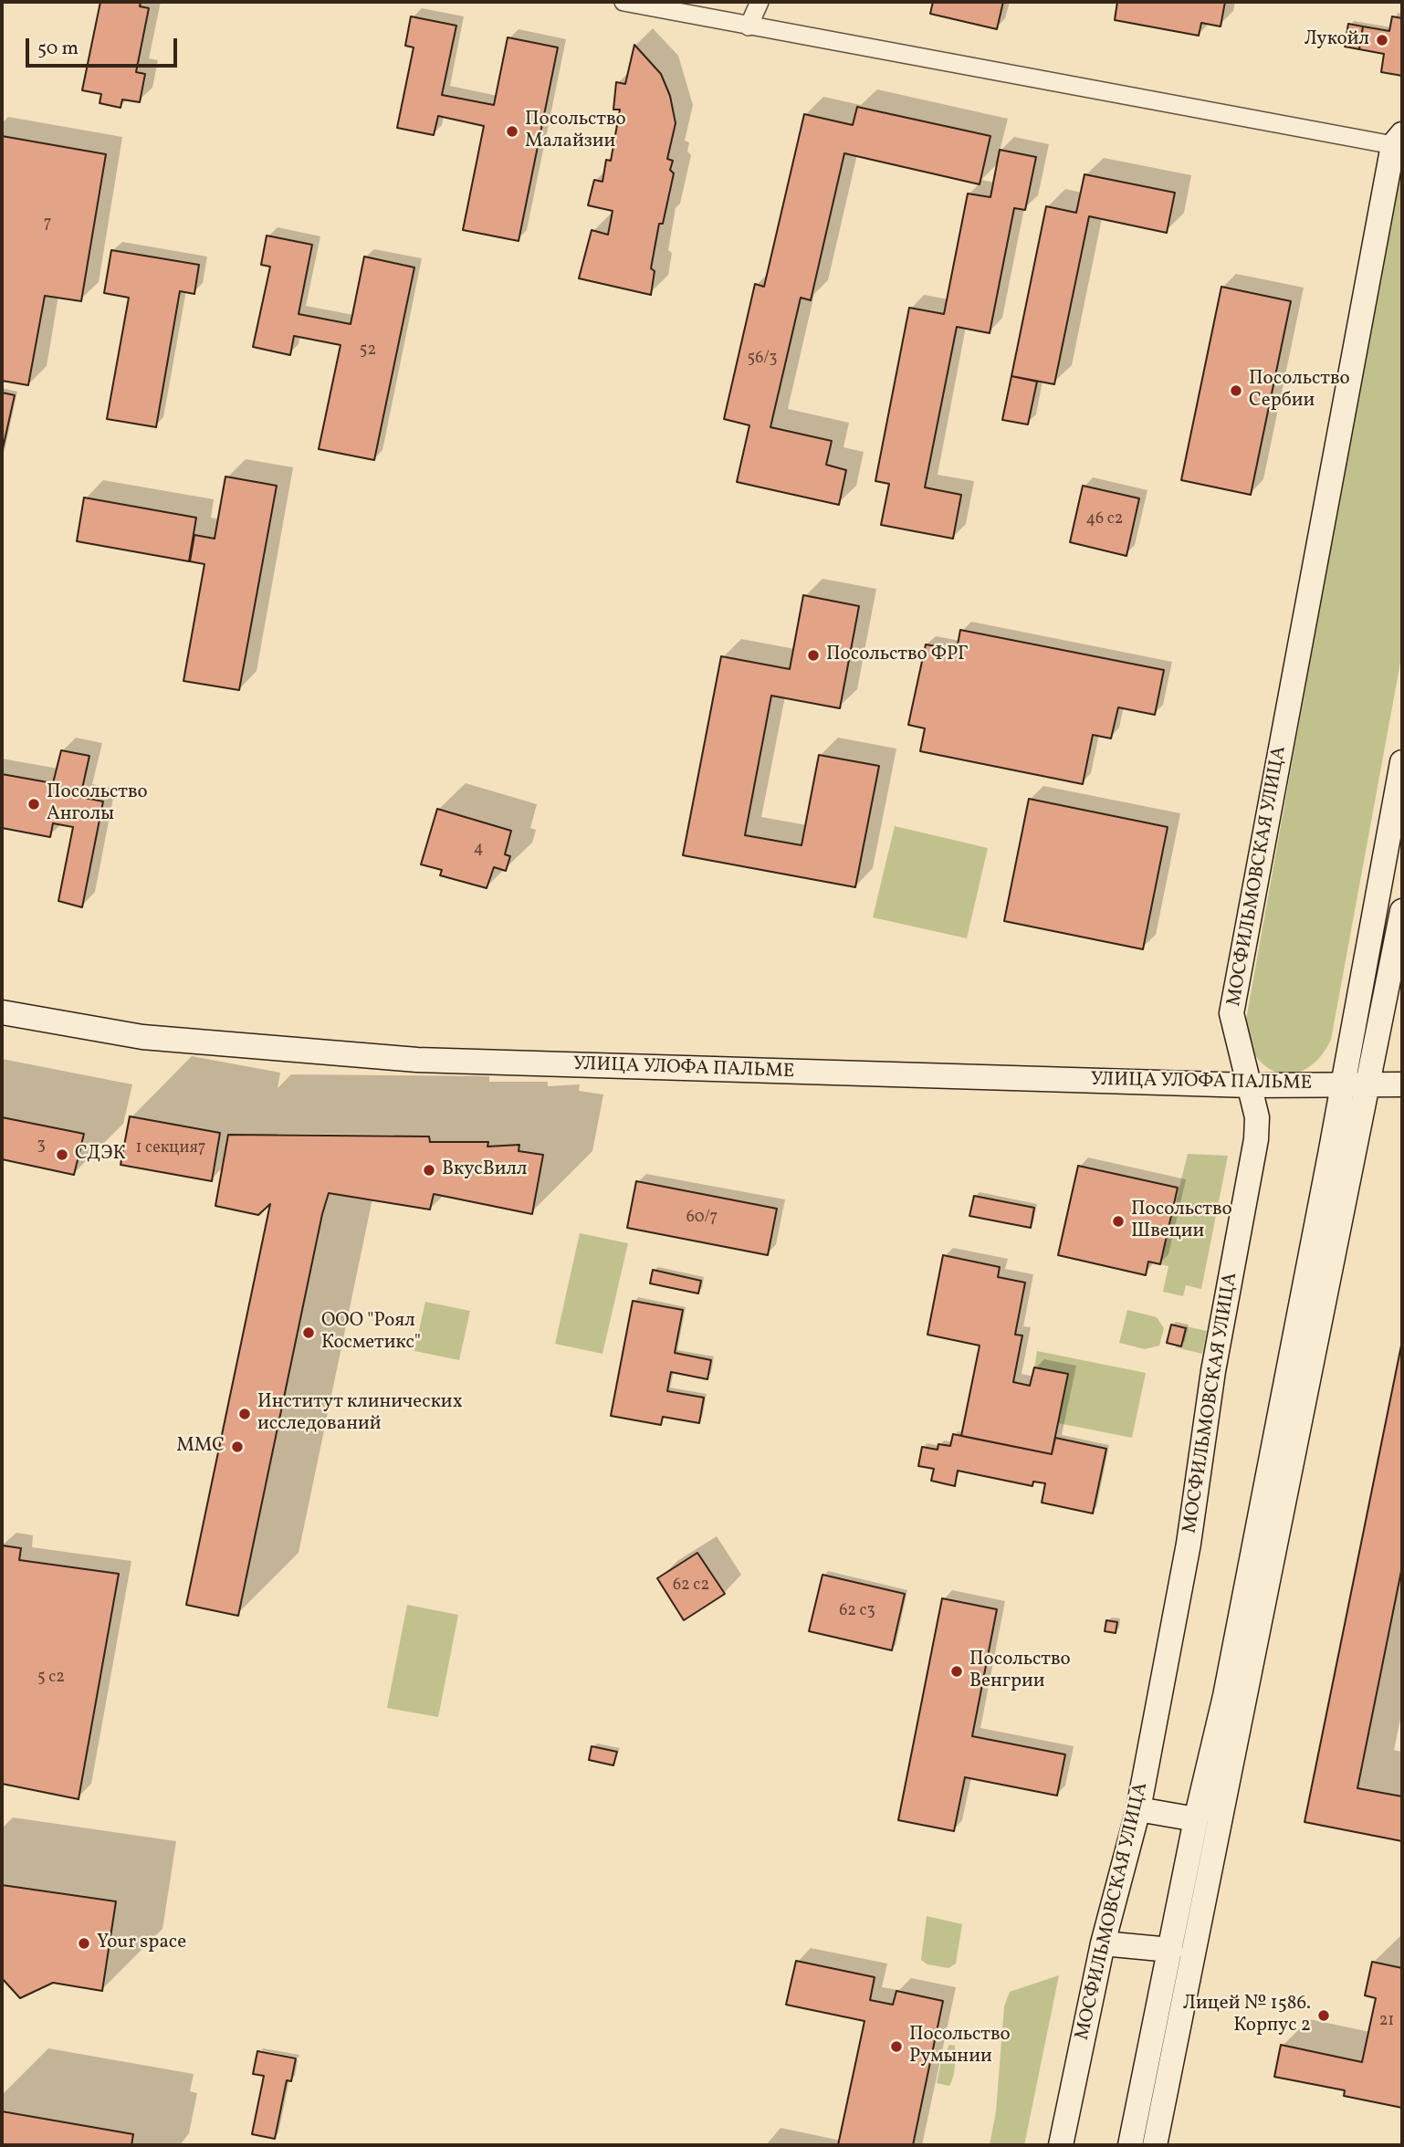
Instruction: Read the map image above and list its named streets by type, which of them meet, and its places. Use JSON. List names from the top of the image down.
{
  "streets": {
    "street": ["МОСФИЛЬМОВСКАЯ УЛИЦА", "УЛИЦА УЛОФА ПАЛЬМЕ"]
  },
  "crossings": [
    ["МОСФИЛЬМОВСКАЯ УЛИЦА", "УЛИЦА УЛОФА ПАЛЬМЕ"]
  ],
  "places": [
    "Лукойл",
    "Посольство Малайзии",
    "Посольство Сербии",
    "Посольство ФРГ",
    "Посольство Анголы",
    "СДЭК",
    "ВкусВилл",
    "Посольство Швеции",
    "ООО \"Роял Косметикс\"",
    "Институт клинических исследований",
    "ММС",
    "Посольство Венгрии",
    "Your space",
    "Лицей № 1586. Корпус 2",
    "Посольство Румынии"
  ],
  "house_numbers": [
    "7",
    "52",
    "56/3",
    "46 с2",
    "4",
    "3",
    "1 секция7",
    "60/7",
    "62 с2",
    "62 с3",
    "5 с2",
    "21"
  ],
  "scale_bar": "50 m"
}
